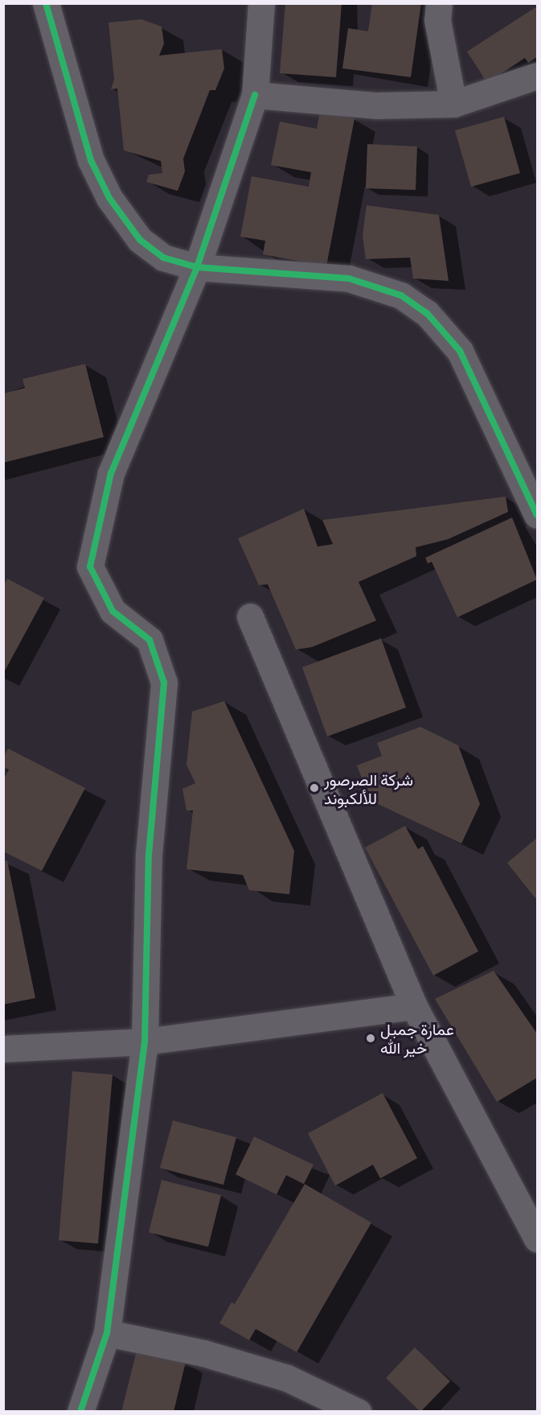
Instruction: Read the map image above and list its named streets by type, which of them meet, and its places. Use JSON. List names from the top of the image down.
{
  "places": ["شركة الصرصور للألكبوند", "عمارة جميل خير الله"]
}
